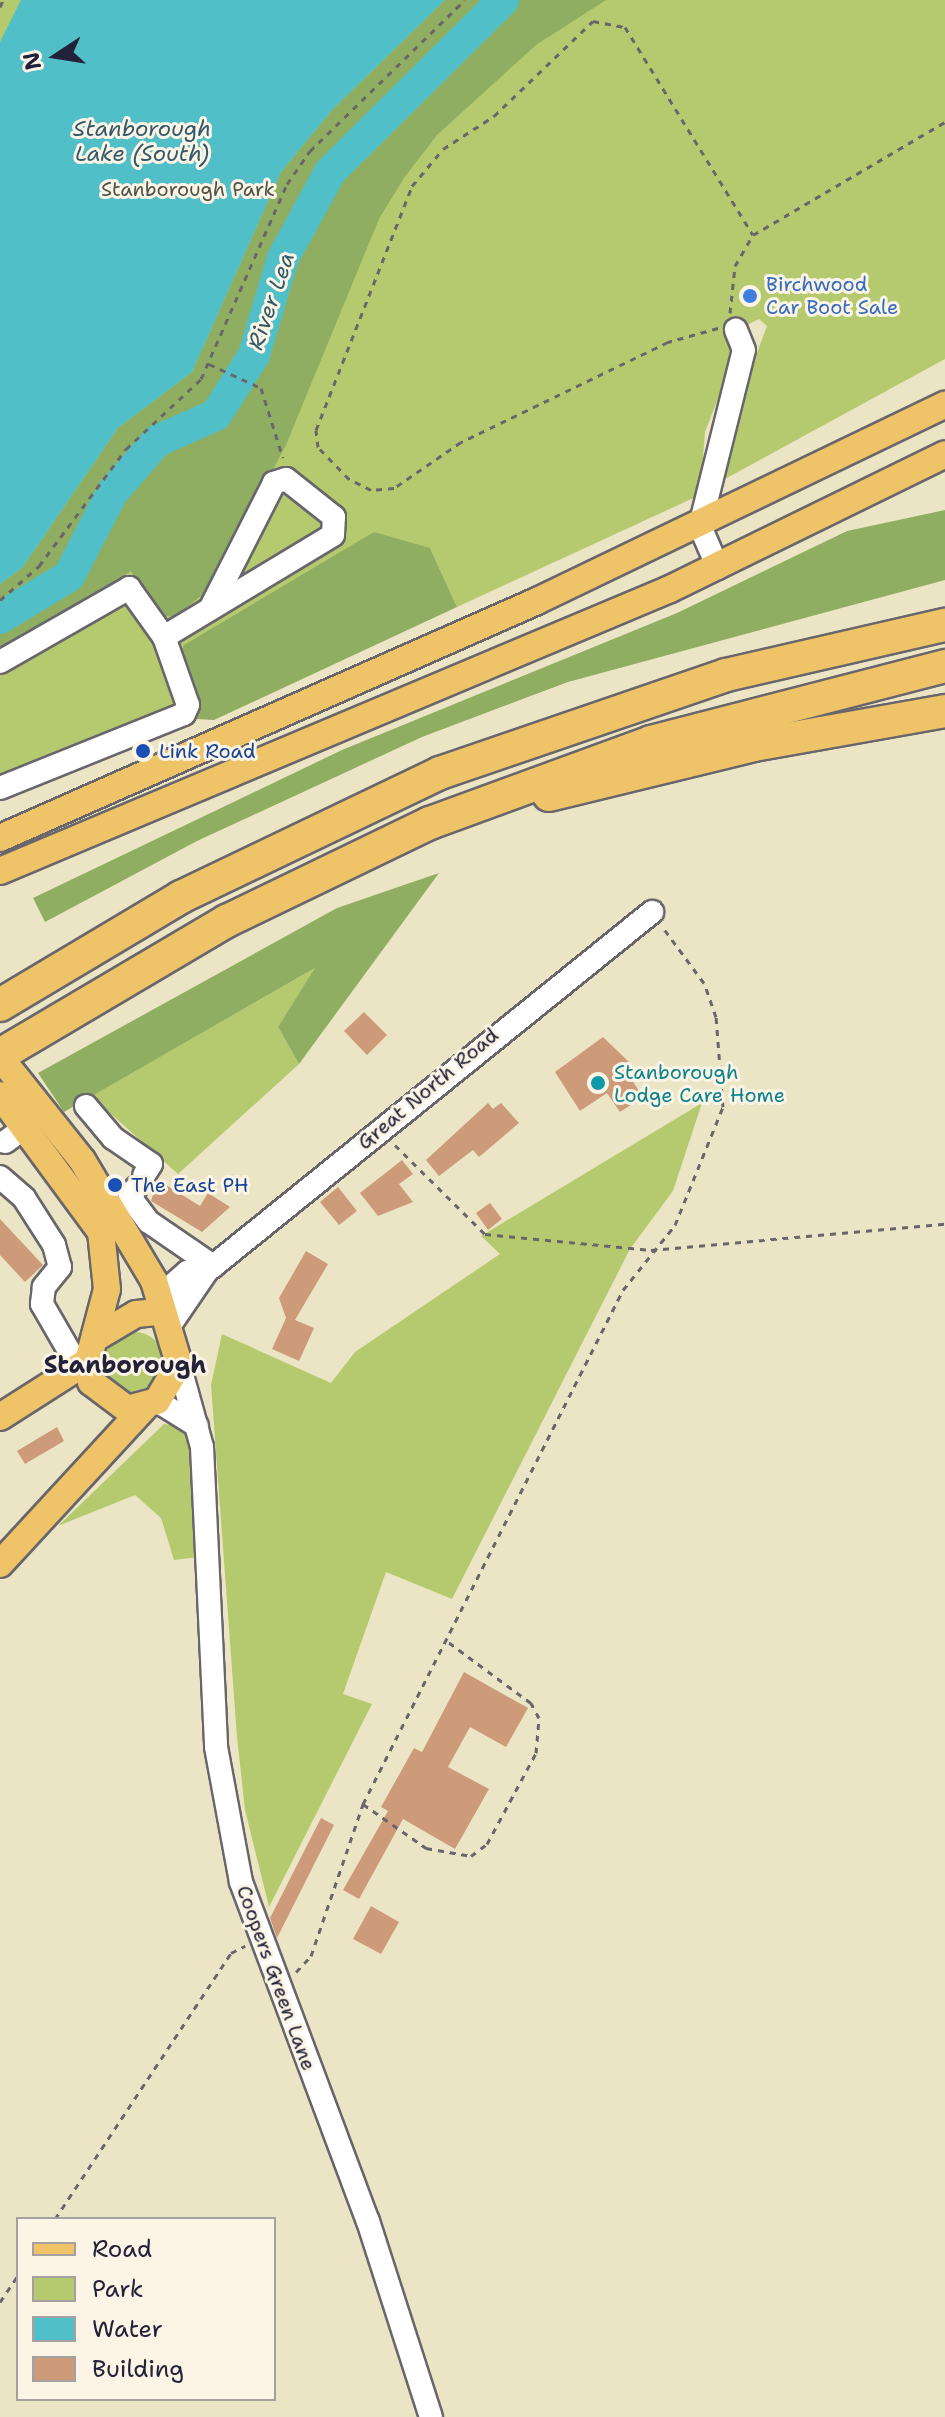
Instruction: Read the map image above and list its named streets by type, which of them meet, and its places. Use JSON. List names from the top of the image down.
{
  "streets": {
    "street": ["Great North Road", "Coopers Green Lane"]
  },
  "crossings": [
    ["Great North Road", "Coopers Green Lane"]
  ],
  "districts": ["Stanborough"],
  "water": ["Stanborough Lake (South)", "River Lea"],
  "parks": ["Stanborough Park"],
  "places": [
    "Birchwood Car Boot Sale",
    "Link Road",
    "Stanborough Lodge Care Home",
    "The East PH"
  ],
  "legend": [
    "Road",
    "Park",
    "Water",
    "Building"
  ],
  "north": "left"
}
